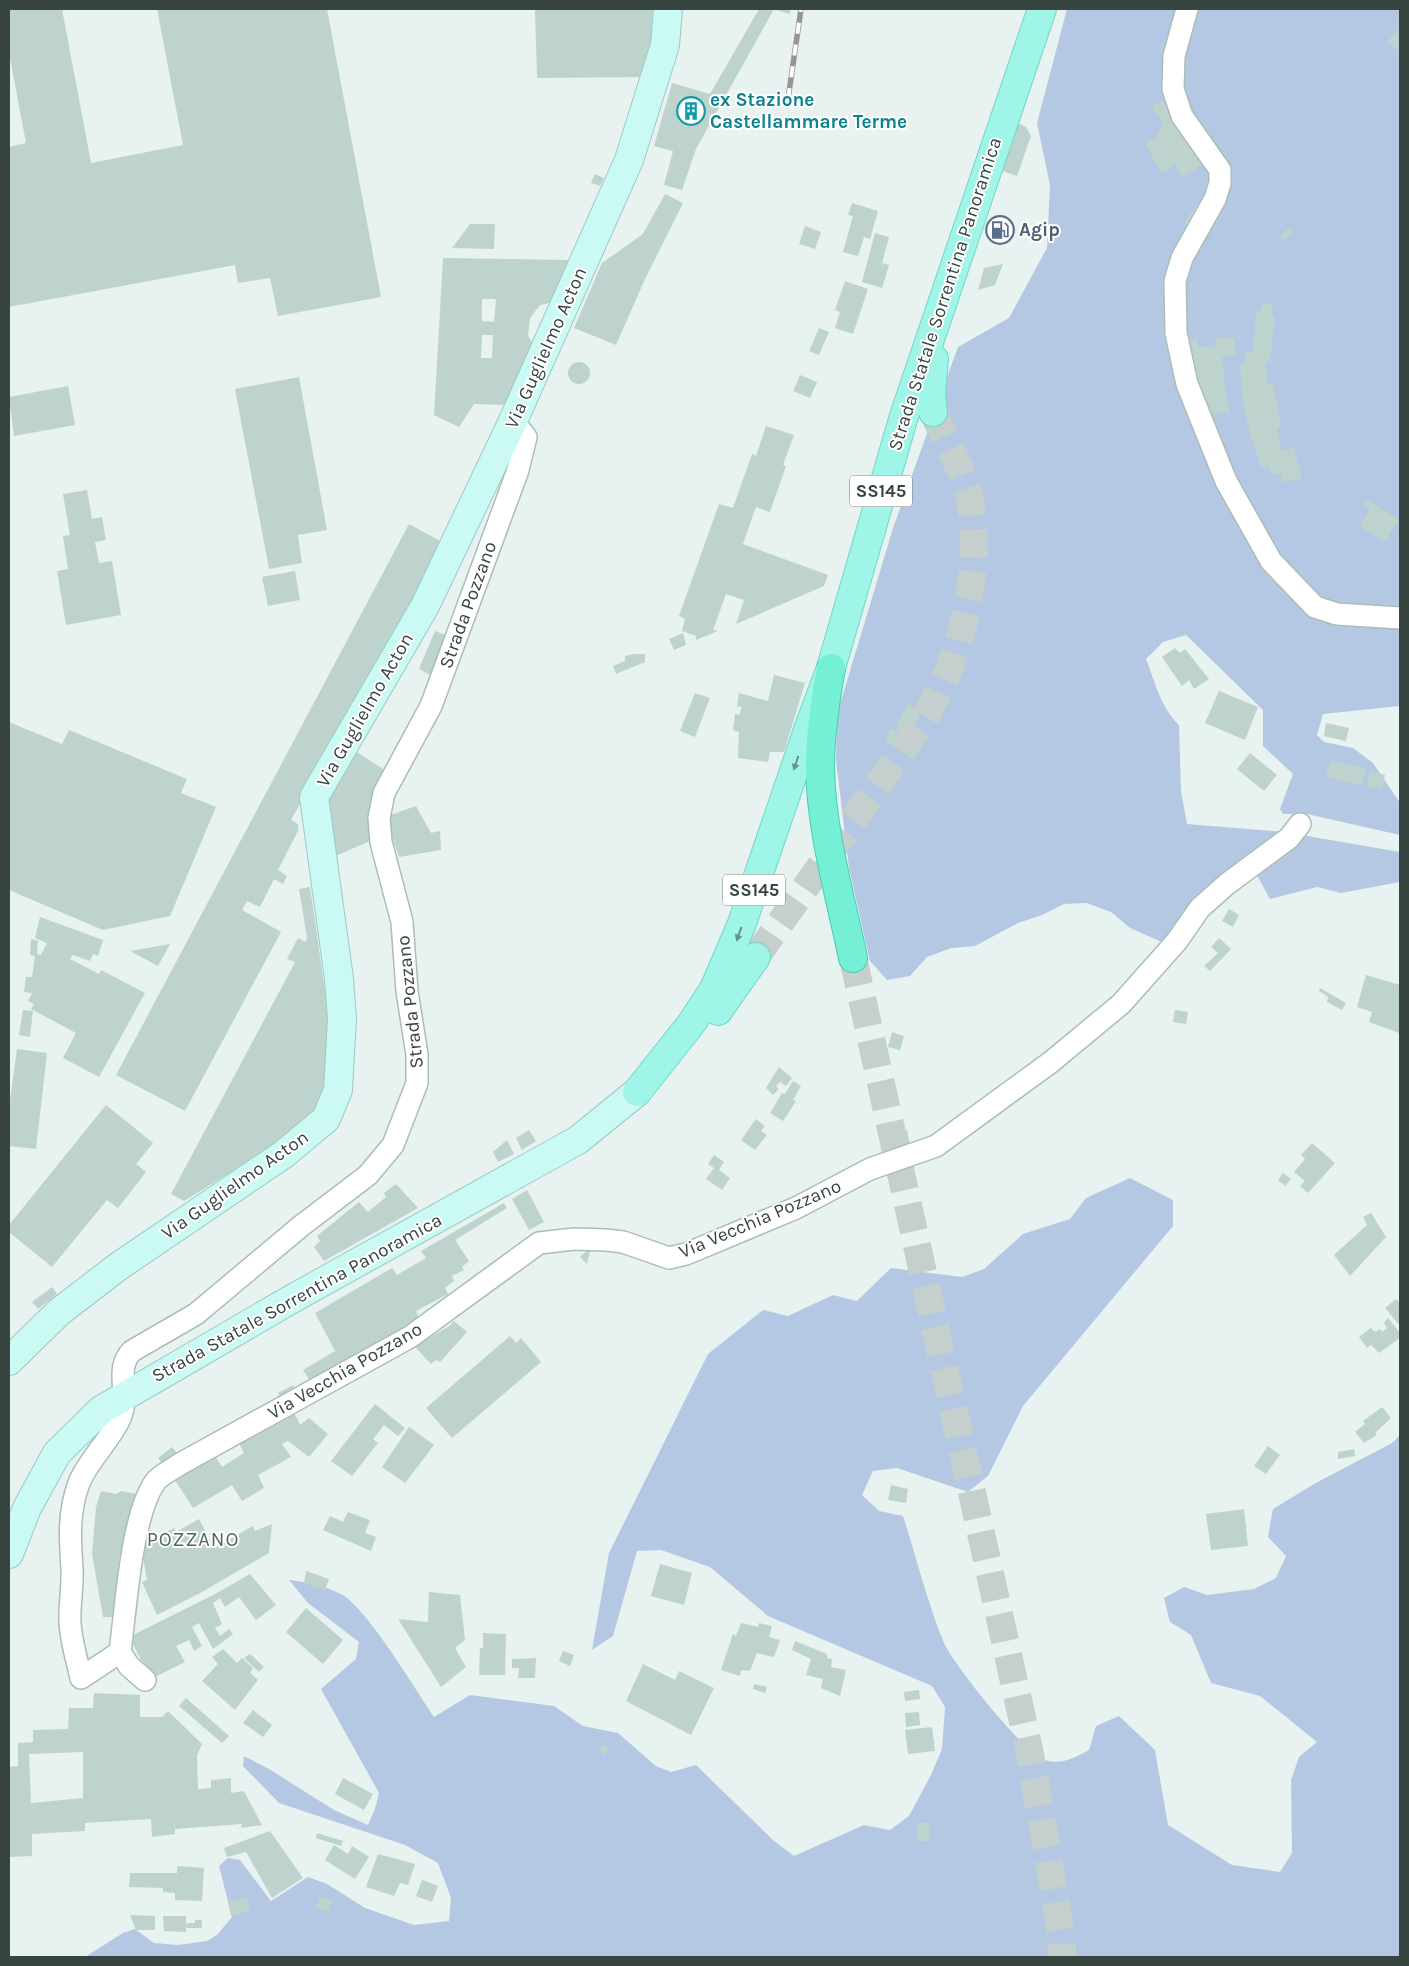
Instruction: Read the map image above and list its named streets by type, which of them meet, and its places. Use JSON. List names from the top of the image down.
{
  "streets": {
    "main road": ["Strada Statale Sorrentina Panoramica", "SS145"],
    "street": ["Via Guglielmo Acton", "Strada Pozzano", "Via Vecchia Pozzano"]
  },
  "crossings": [
    ["Strada Statale Sorrentina Panoramica", "SS145"],
    ["Strada Statale Sorrentina Panoramica", "Strada Pozzano"],
    ["Via Guglielmo Acton", "Strada Pozzano"],
    ["Strada Pozzano", "Via Vecchia Pozzano"]
  ],
  "districts": ["POZZANO"],
  "places": {
    "building": ["ex Stazione Castellammare Terme"],
    "fuel station": ["Agip"]
  }
}
